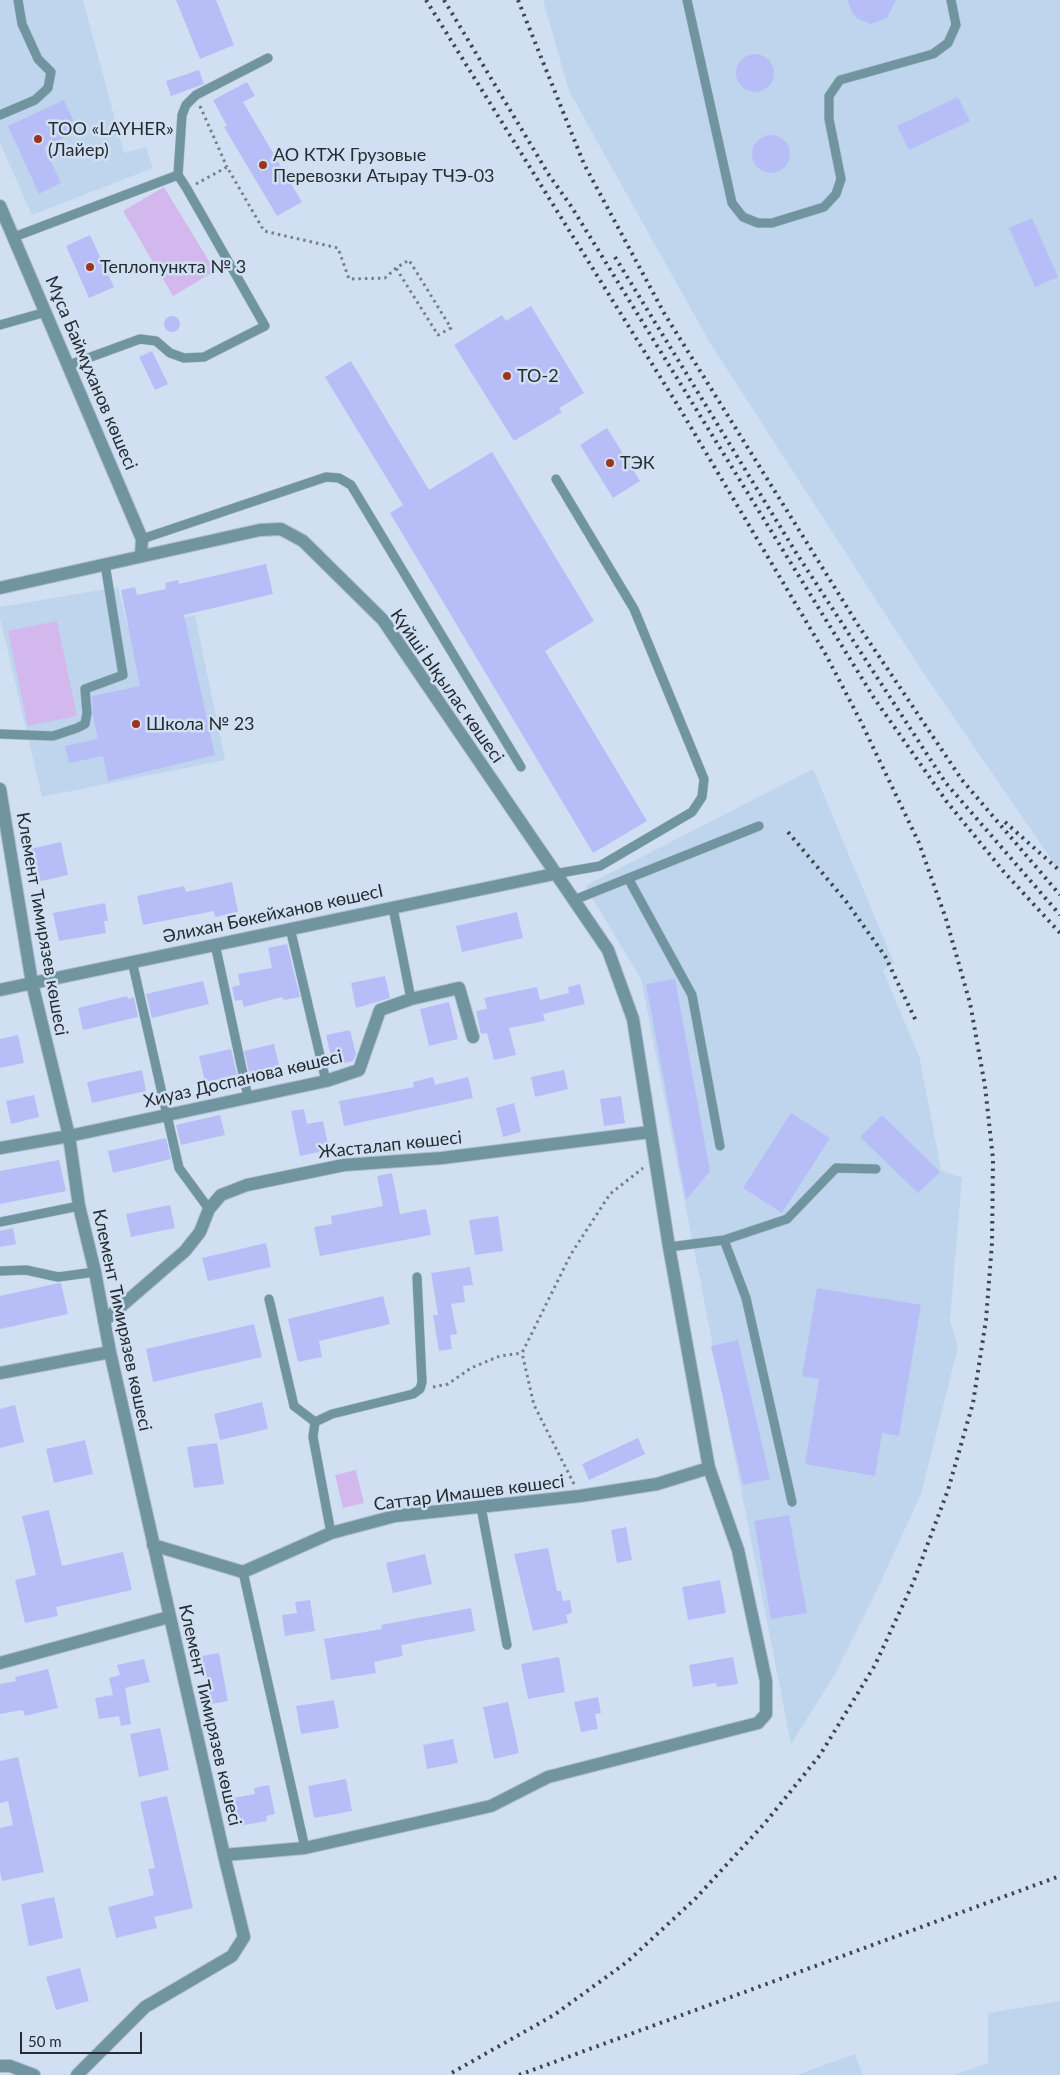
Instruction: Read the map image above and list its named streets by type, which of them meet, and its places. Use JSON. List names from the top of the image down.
{
  "streets": {
    "street": [
      "Мұса Баймұханов көшесі",
      "Күйші Ықылас көшесі",
      "Әлихан Бөкейханов көшесI",
      "Клемент Тимирязев көшесі",
      "Хиуаз Доспанова көшесі",
      "Жасталап көшесі",
      "Саттар Имашев көшесі"
    ]
  },
  "crossings": [
    ["Мұса Баймұханов көшесі", "Күйші Ықылас көшесі"],
    ["Күйші Ықылас көшесі", "Әлихан Бөкейханов көшесI"],
    ["Күйші Ықылас көшесі", "Клемент Тимирязев көшесі"],
    ["Күйші Ықылас көшесі", "Жасталап көшесі"],
    ["Күйші Ықылас көшесі", "Саттар Имашев көшесі"],
    ["Әлихан Бөкейханов көшесI", "Клемент Тимирязев көшесі"],
    ["Клемент Тимирязев көшесі", "Хиуаз Доспанова көшесі"],
    ["Клемент Тимирязев көшесі", "Жасталап көшесі"]
  ],
  "places": [
    "ТОО «LAYHER» (Лайер)",
    "АО КТЖ Грузовые Перевозки Атырау ТЧЭ-03",
    "Теплопункта № 3",
    "ТО-2",
    "ТЭК",
    "Школа № 23"
  ],
  "scale_bar": "50 m"
}
